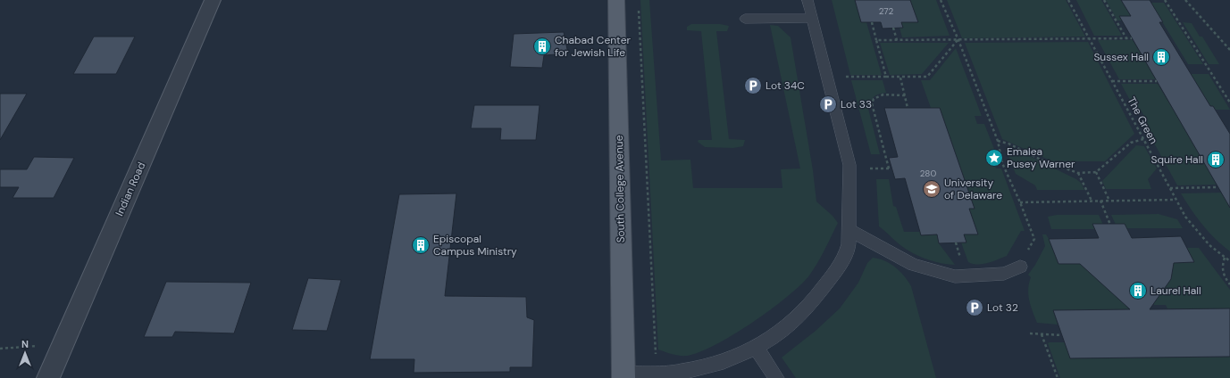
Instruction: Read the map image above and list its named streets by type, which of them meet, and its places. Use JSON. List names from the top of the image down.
{
  "streets": {
    "main road": ["South College Avenue"],
    "street": ["Indian Road"],
    "path": ["The Green"]
  },
  "places": {
    "building": [
      "Chabad Center for Jewish Life",
      "Sussex Hall",
      "Squire Hall",
      "Episcopal Campus Ministry",
      "Laurel Hall"
    ],
    "parking": ["Lot 34C", "Lot 33", "Lot 32"],
    "place": ["Emalea Pusey Warner"],
    "school or university": ["University of Delaware"]
  },
  "house_numbers": ["272", "280"],
  "north": "top"
}
